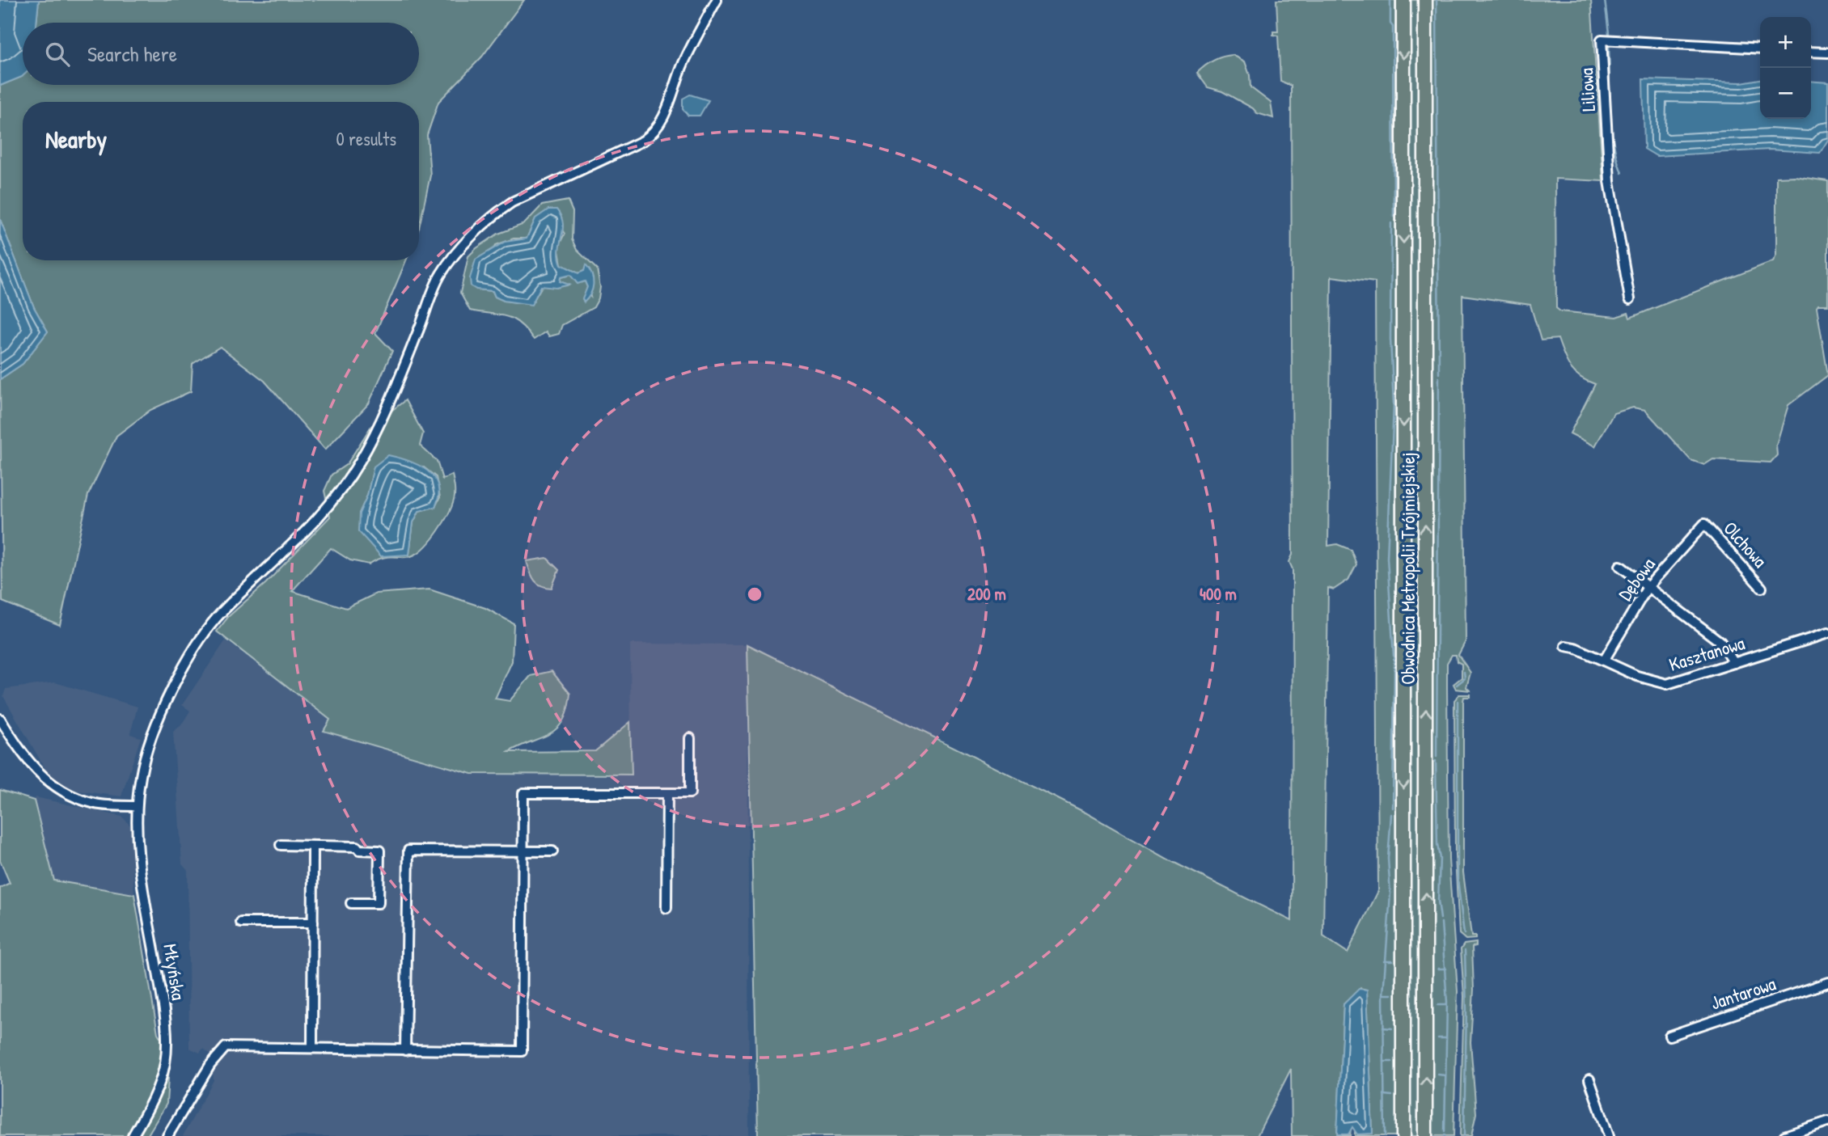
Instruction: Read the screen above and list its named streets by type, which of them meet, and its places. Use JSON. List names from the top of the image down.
{
  "streets": {
    "highway": ["Obwodnica Metropolii Trójmiejskiej"],
    "street": [
      "Liliowa",
      "Olchowa",
      "Dębowa",
      "Kasztanowa",
      "Młyńska",
      "Jantarowa"
    ]
  },
  "crossings": [
    ["Olchowa", "Dębowa"],
    ["Dębowa", "Kasztanowa"]
  ],
  "page": {
    "map_buttons": ["+", "−"],
    "search": "Search here",
    "heading": ["Nearby", "0 results"]
  },
  "rings": ["200 m", "400 m"]
}
